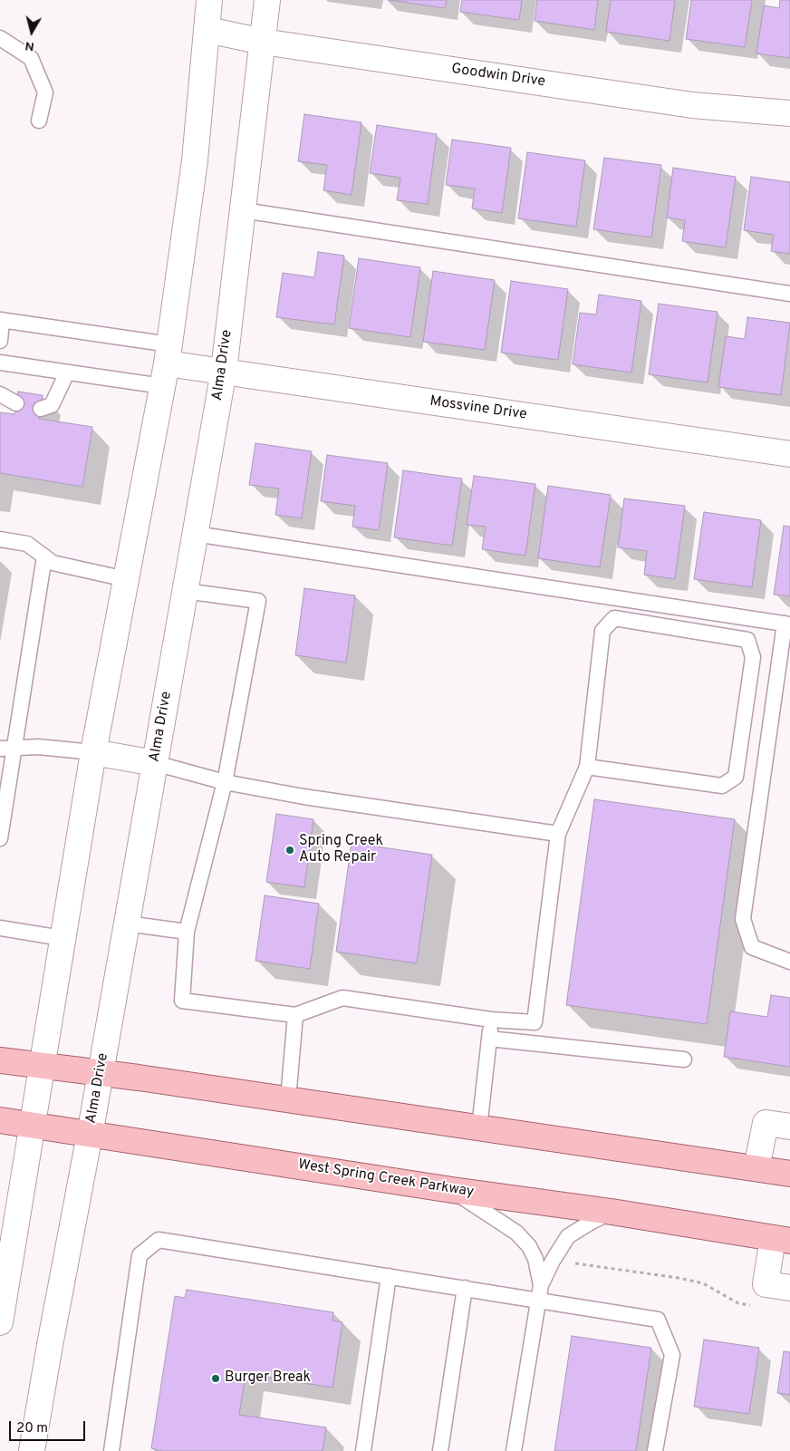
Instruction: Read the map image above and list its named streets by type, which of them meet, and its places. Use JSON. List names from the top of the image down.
{
  "streets": {
    "main road": [
      "Goodwin Drive",
      "Alma Drive",
      "Mossvine Drive",
      "West Spring Creek Parkway"
    ]
  },
  "crossings": [
    ["Goodwin Drive", "Alma Drive"],
    ["Alma Drive", "Mossvine Drive"],
    ["Alma Drive", "West Spring Creek Parkway"]
  ],
  "places": ["Spring Creek Auto Repair", "Burger Break"],
  "scale_bar": "20 m",
  "north": "bottom"
}
